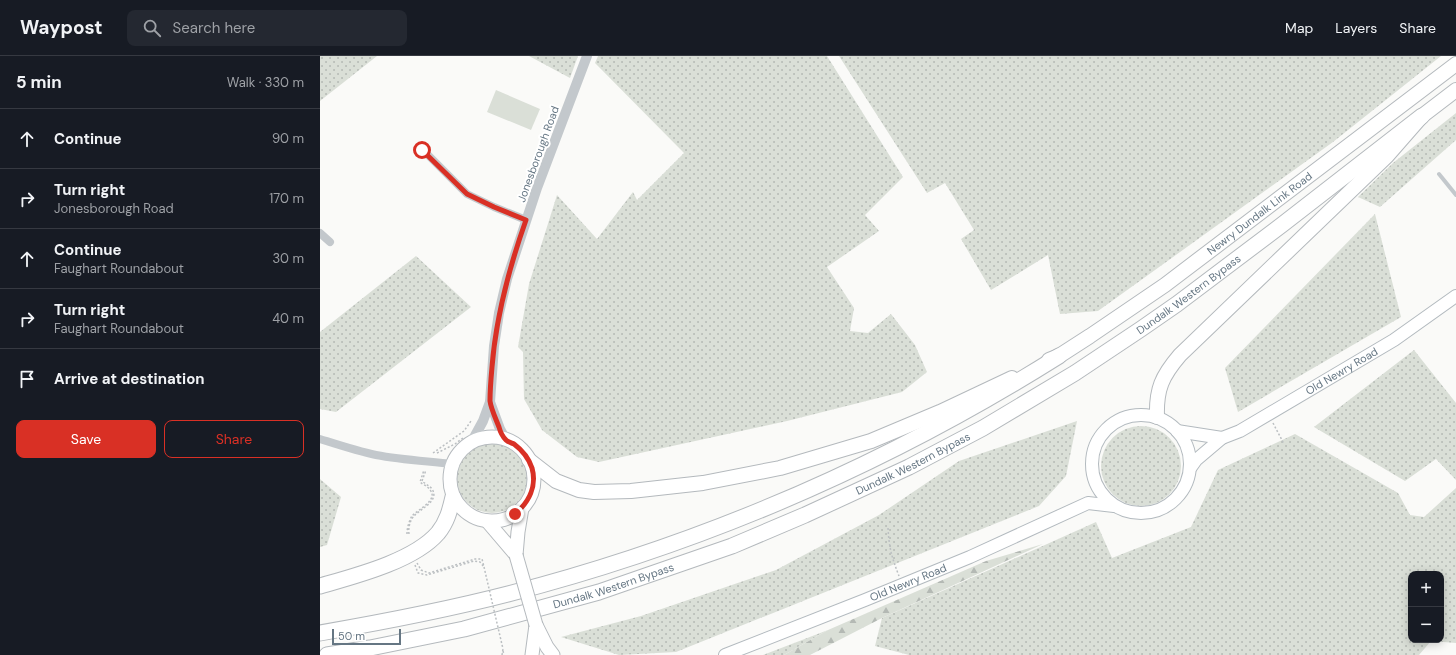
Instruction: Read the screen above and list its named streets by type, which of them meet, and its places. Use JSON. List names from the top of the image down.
{
  "streets": {
    "highway": ["Newry Dundalk Link Road", "Dundalk Western Bypass"],
    "main road": ["Old Newry Road"],
    "street": ["Jonesborough Road"]
  },
  "crossings": [
    ["Jonesborough Road", "Newry Dundalk Link Road"],
    ["Newry Dundalk Link Road", "Dundalk Western Bypass"]
  ],
  "scale_bar": "50 m",
  "page": {
    "header": "Waypost",
    "search": "Search here",
    "nav": ["Map", "Layers", "Share"],
    "heading": ["5 min", "Walk · 330 m"],
    "list": [
      ["Continue", "90 m"],
      ["Turn right", "Jonesborough Road", "170 m"],
      ["Continue", "Faughart Roundabout", "30 m"],
      ["Turn right", "Faughart Roundabout", "40 m"],
      "Arrive at destination"
    ],
    "buttons": ["Save", "Share"],
    "map_buttons": ["+", "−"],
    "scale": "50 m"
  }
}
